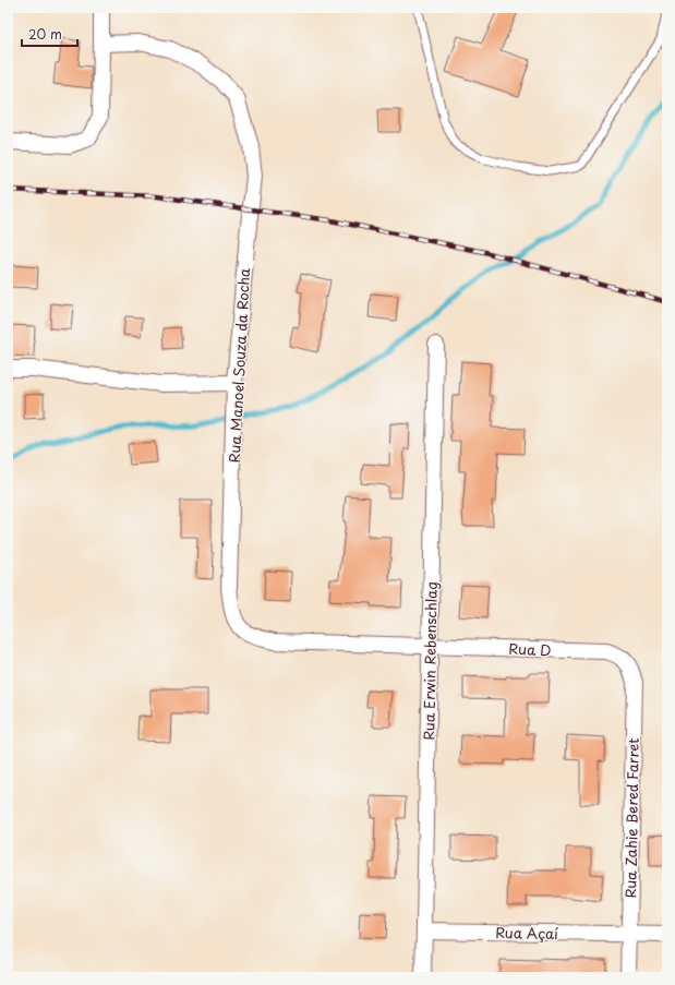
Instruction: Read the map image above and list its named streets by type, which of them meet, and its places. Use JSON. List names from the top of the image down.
{
  "streets": {
    "street": [
      "Rua Manoel Souza da Rocha",
      "Rua D",
      "Rua Erwin Rebenschlag",
      "Rua Zahie Bered Farret",
      "Rua Açaí"
    ]
  },
  "crossings": [
    ["Rua Manoel Souza da Rocha", "Rua D"],
    ["Rua Manoel Souza da Rocha", "Rua Erwin Rebenschlag"],
    ["Rua D", "Rua Erwin Rebenschlag"],
    ["Rua D", "Rua Zahie Bered Farret"],
    ["Rua Erwin Rebenschlag", "Rua Açaí"],
    ["Rua Zahie Bered Farret", "Rua Açaí"]
  ],
  "scale_bar": "20 m"
}
